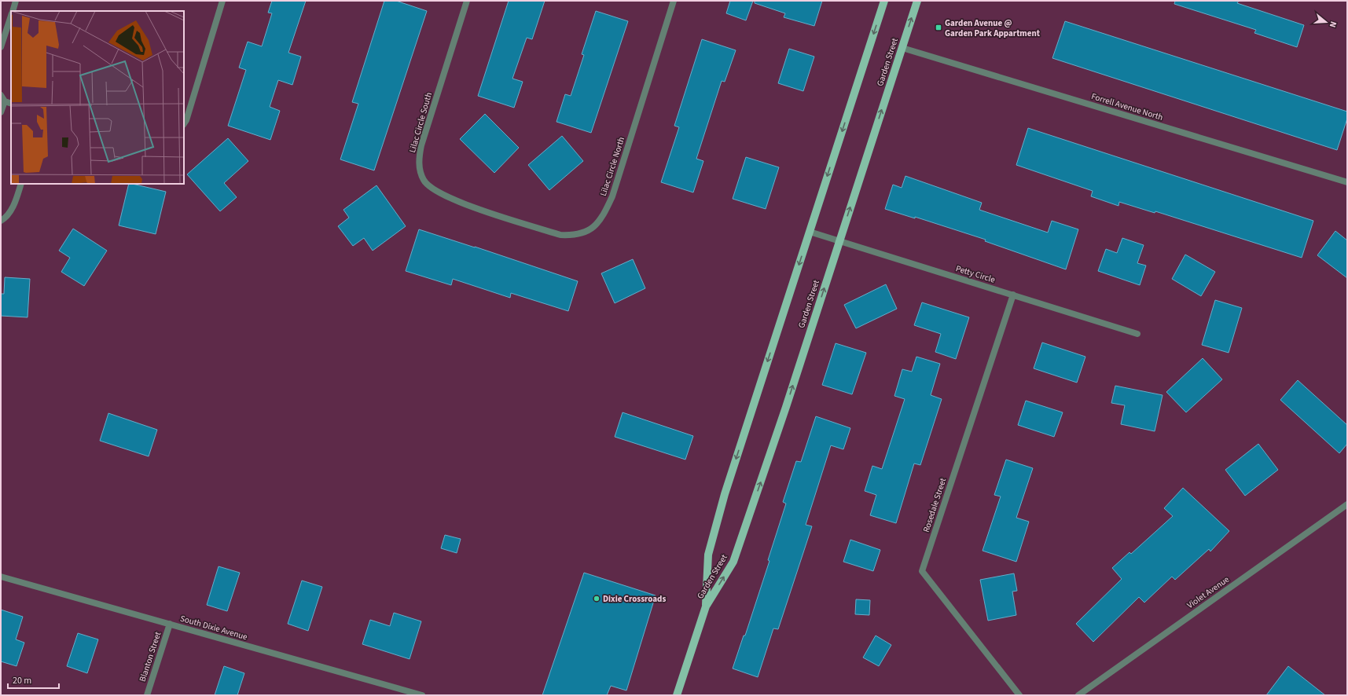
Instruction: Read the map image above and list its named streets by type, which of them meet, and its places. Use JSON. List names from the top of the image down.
{
  "streets": {
    "main road": ["Garden Street"],
    "street": [
      "Forrell Avenue North",
      "Lilac Circle South",
      "Lilac Circle North",
      "Petty Circle",
      "Rosedale Street",
      "Violet Avenue",
      "South Dixie Avenue",
      "Blanton Street"
    ]
  },
  "crossings": [
    ["Garden Street", "Forrell Avenue North"],
    ["Garden Street", "Petty Circle"],
    ["Lilac Circle South", "Lilac Circle North"],
    ["Petty Circle", "Rosedale Street"],
    ["South Dixie Avenue", "Blanton Street"]
  ],
  "places": {
    "transit": ["Garden Avenue @ Garden Park Appartment"],
    "other": ["Dixie Crossroads"]
  },
  "scale_bar": "20 m",
  "north": "right"
}
